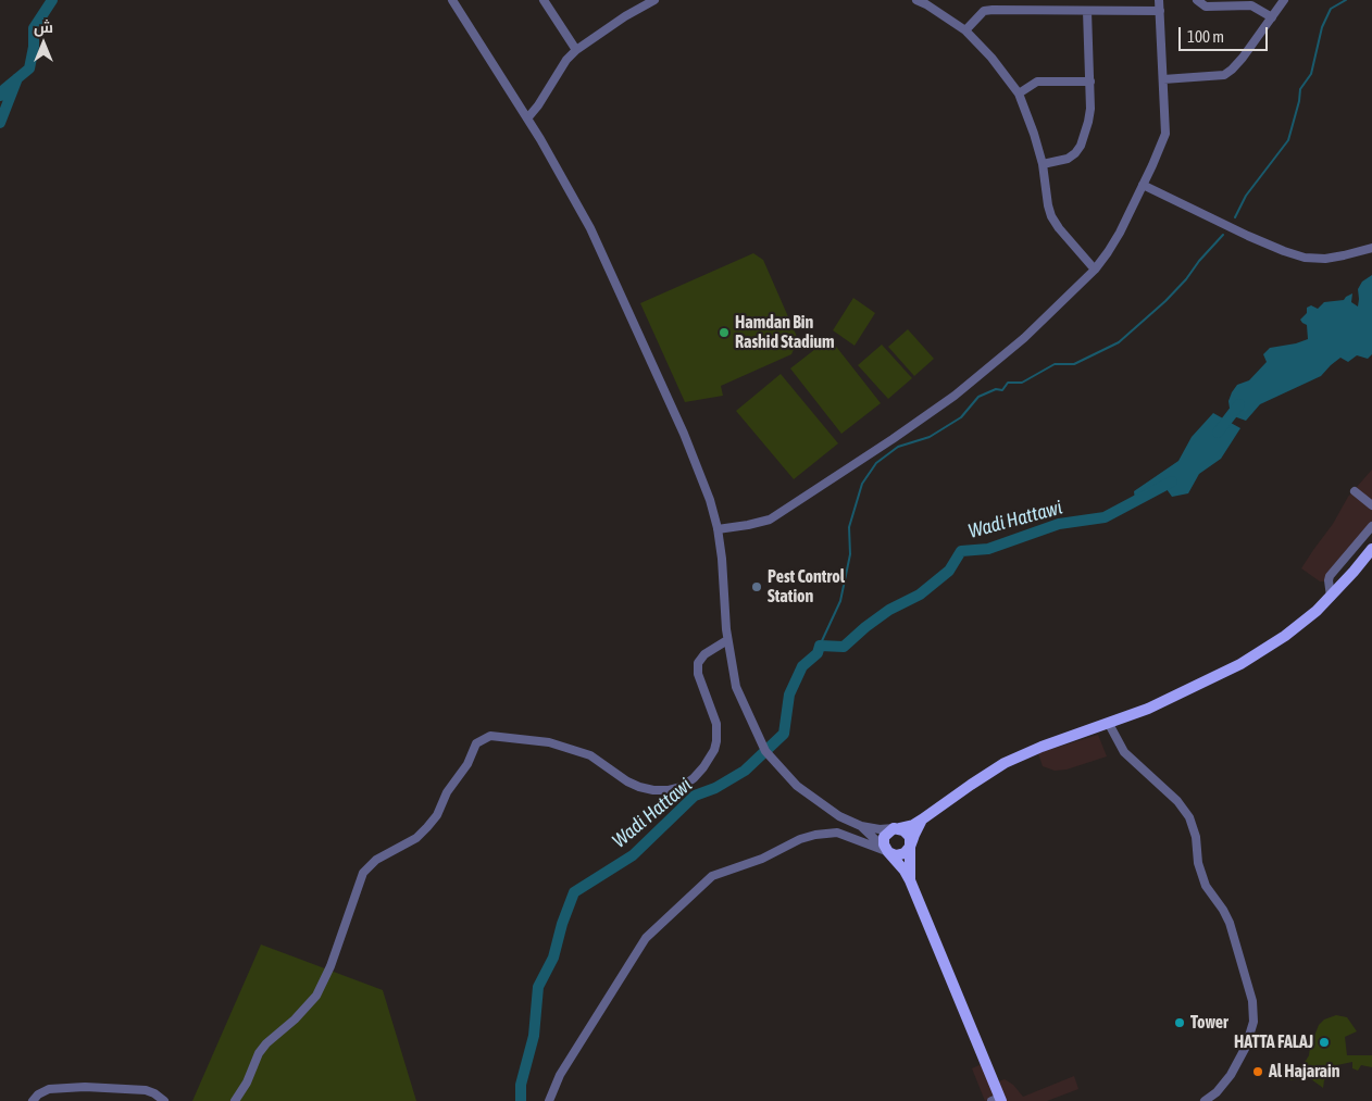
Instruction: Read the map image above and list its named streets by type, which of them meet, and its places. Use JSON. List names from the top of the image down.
{
  "water": ["Wadi Hattawi"],
  "places": [
    "Hamdan Bin Rashid Stadium",
    "Pest Control Station",
    "Tower",
    "HATTA FALAJ",
    "Al Hajarain"
  ],
  "scale_bar": "100 m",
  "north": "top"
}
